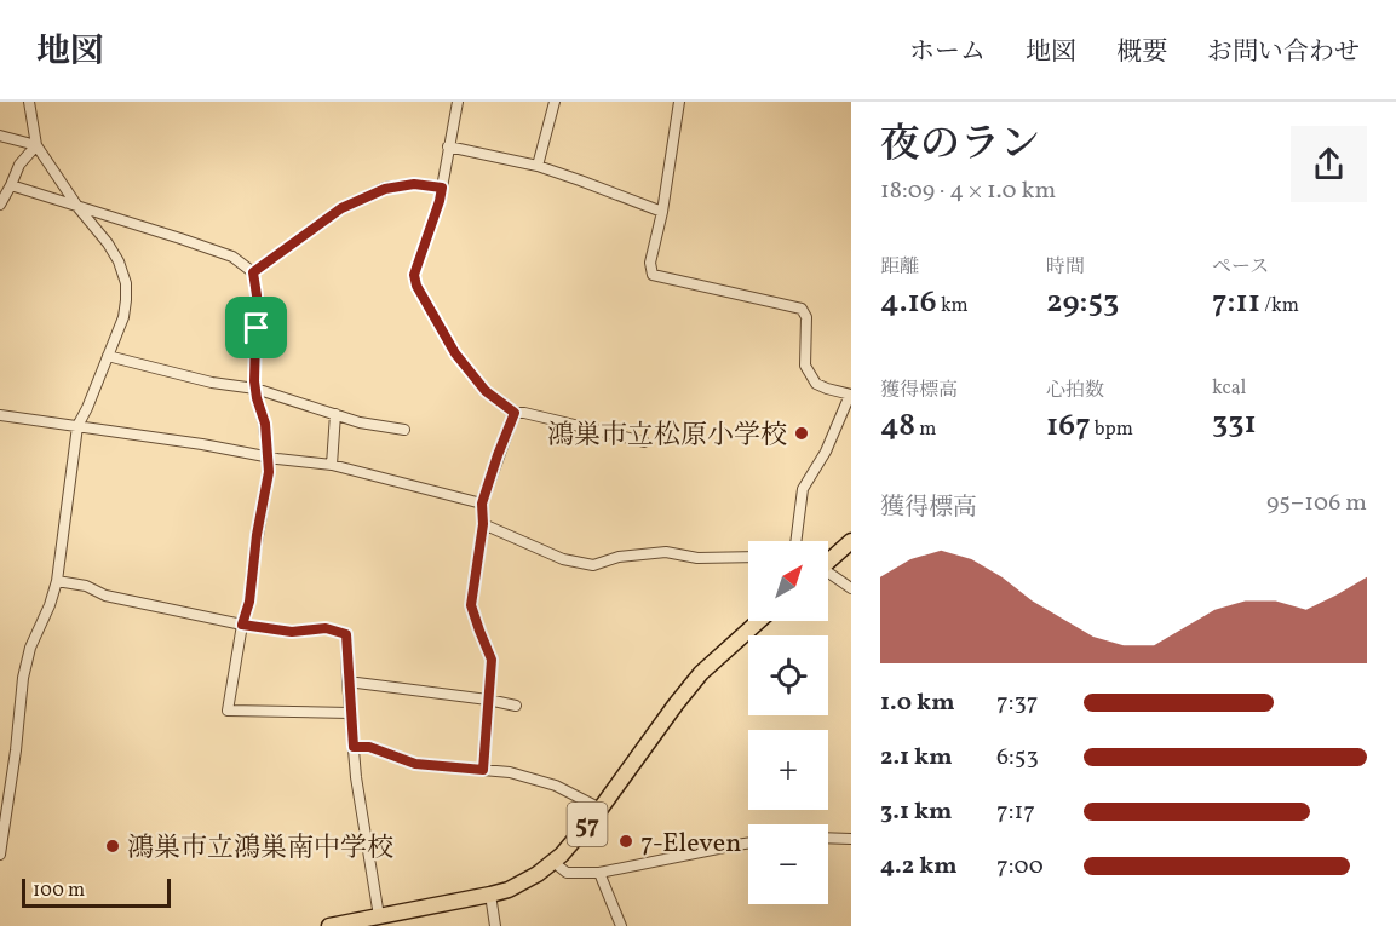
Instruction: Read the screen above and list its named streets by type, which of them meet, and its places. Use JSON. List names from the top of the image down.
{
  "streets": {
    "main road": ["57"]
  },
  "places": ["鴻巣市立松原小学校", "7-Eleven", "鴻巣市立鴻巣南中学校"],
  "scale_bar": "100 m",
  "north": "top right",
  "page": {
    "header": "地図",
    "nav": [
      "ホーム",
      "地図",
      "概要",
      "お問い合わせ"
    ],
    "heading": ["夜のラン", "18:09 · 4 × 1.0 km"],
    "stats": [
      ["距離", "4.16 km"],
      ["時間", "29:53"],
      ["ペース", "7:11 /km"],
      ["獲得標高", "48 m"],
      ["心拍数", "167 bpm"],
      ["kcal", "331"]
    ],
    "chart": ["獲得標高", "95–106 m"],
    "map_buttons": ["+", "−"],
    "list": [
      {
        "name": "1.0 km",
        "note": "7:37"
      },
      {
        "name": "2.1 km",
        "note": "6:53"
      },
      {
        "name": "3.1 km",
        "note": "7:17"
      },
      {
        "name": "4.2 km",
        "note": "7:00"
      }
    ],
    "scale": "100 m"
  }
}
